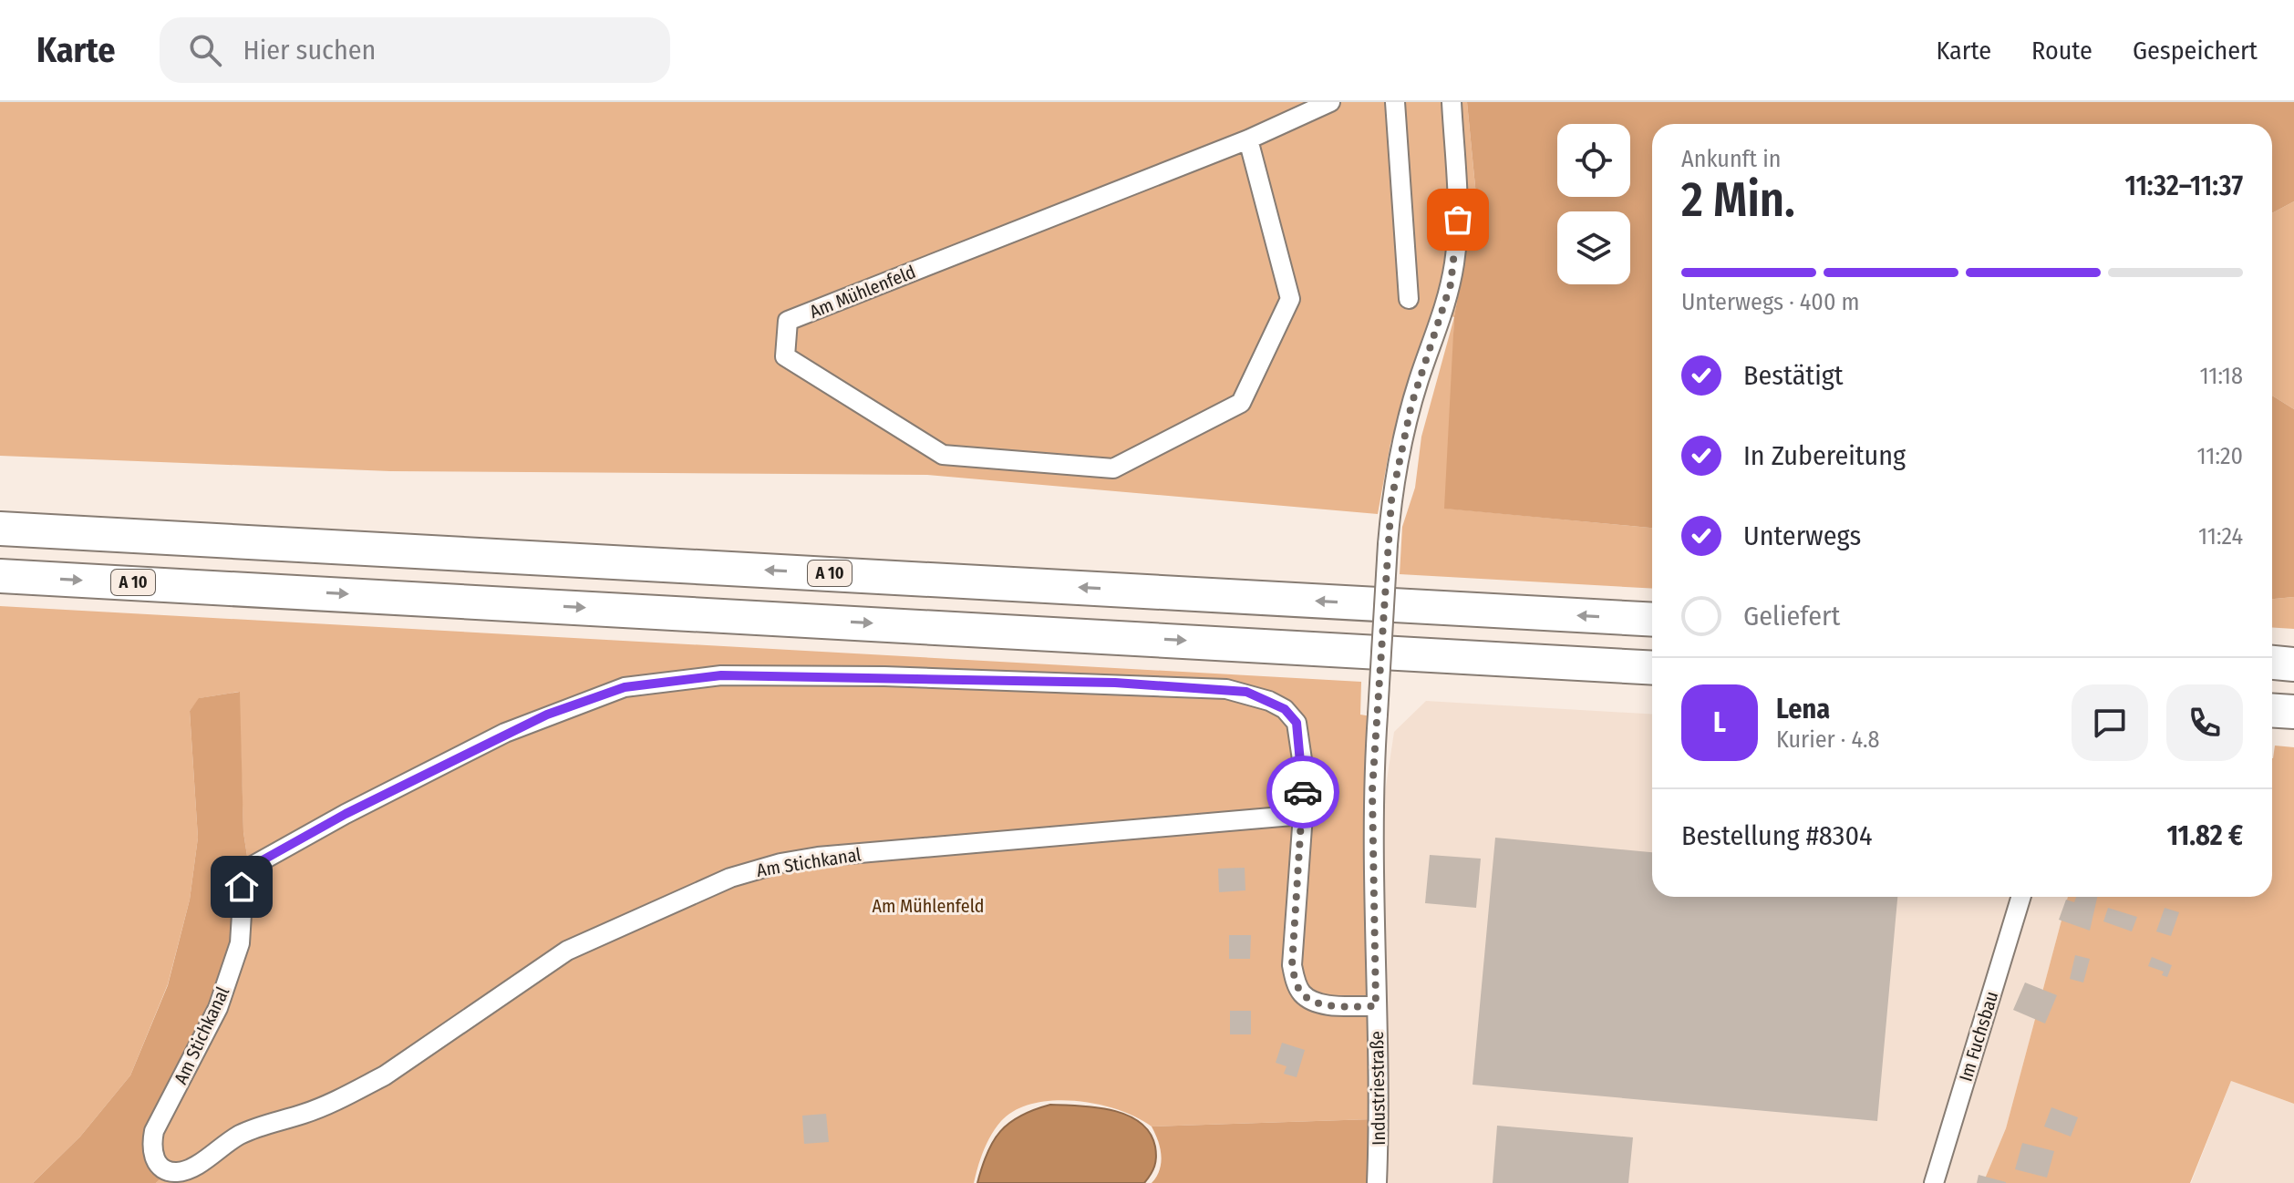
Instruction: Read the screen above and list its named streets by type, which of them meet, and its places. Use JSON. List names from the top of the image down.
{
  "streets": {
    "highway": ["A 10"],
    "street": [
      "Am Mühlenfeld",
      "Am Stichkanal",
      "Im Fuchsbau",
      "Industriestraße"
    ]
  },
  "crossings": [
    ["Am Stichkanal", "Industriestraße"]
  ],
  "parks": ["Am Mühlenfeld"],
  "page": {
    "header": "Karte",
    "search": "Hier suchen",
    "nav": ["Karte", "Route", "Gespeichert"],
    "heading": ["2 Min.", "Ankunft in", "11:32–11:37"],
    "panel": [
      "Lena",
      "Kurier · 4.8",
      "Bestellung #8304",
      "11.82 €"
    ],
    "bar": "Unterwegs · 400 m",
    "list": [
      ["Bestätigt", "11:18"],
      ["In Zubereitung", "11:20"],
      ["Unterwegs", "11:24"],
      "Geliefert"
    ],
    "round": "L"
  }
}
